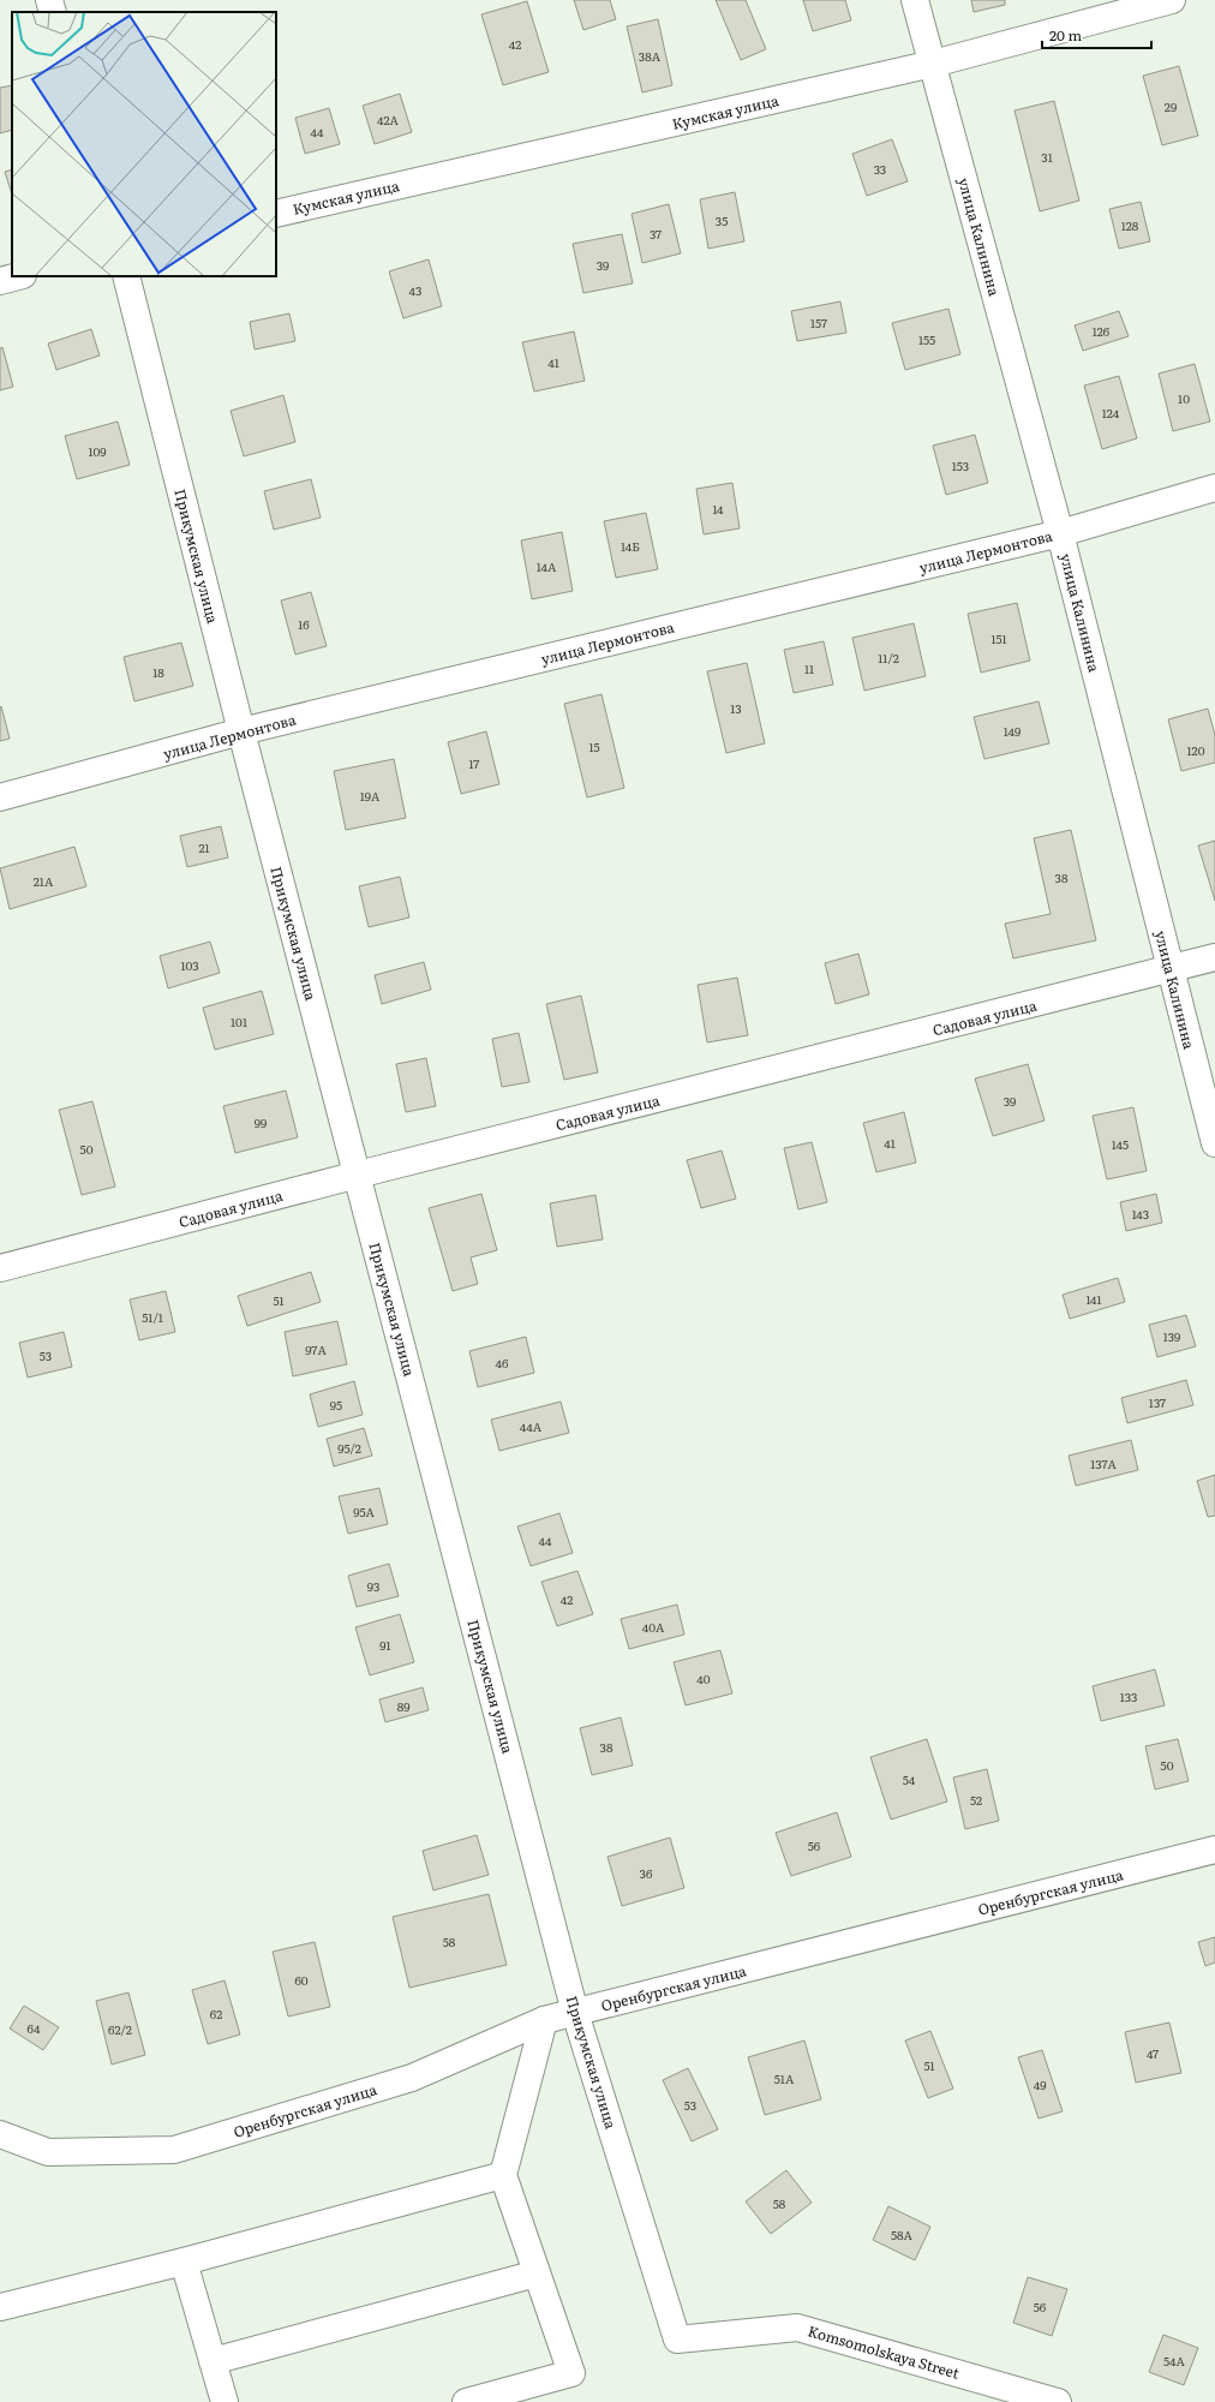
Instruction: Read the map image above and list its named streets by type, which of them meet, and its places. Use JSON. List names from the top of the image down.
{
  "streets": {
    "street": [
      "Кумская улица",
      "улица Калинина",
      "улица Лермонтова",
      "Прикумская улица",
      "Садовая улица",
      "Оренбургская улица",
      "Komsomolskaya Street"
    ]
  },
  "crossings": [
    ["Кумская улица", "улица Калинина"],
    ["улица Калинина", "улица Лермонтова"],
    ["улица Калинина", "Садовая улица"],
    ["улица Лермонтова", "Прикумская улица"],
    ["Прикумская улица", "Садовая улица"],
    ["Прикумская улица", "Оренбургская улица"],
    ["Прикумская улица", "Komsomolskaya Street"]
  ],
  "house_numbers": [
    "42",
    "38А",
    "29",
    "42А",
    "44",
    "31",
    "33",
    "35",
    "128",
    "37",
    "39",
    "43",
    "157",
    "126",
    "155",
    "41",
    "10",
    "124",
    "109",
    "153",
    "14",
    "14Б",
    "14А",
    "16",
    "151",
    "11/2",
    "11",
    "18",
    "13",
    "149",
    "15",
    "120",
    "17",
    "19А",
    "21",
    "38",
    "21А",
    "103",
    "101",
    "39",
    "99",
    "41",
    "145",
    "50",
    "143",
    "141",
    "51",
    "51/1",
    "139",
    "97А",
    "53",
    "46",
    "137",
    "95",
    "44А",
    "95/2",
    "137А",
    "95А",
    "44",
    "93",
    "42",
    "40А",
    "91",
    "40",
    "133",
    "89",
    "38",
    "50",
    "54",
    "52",
    "56",
    "36",
    "58",
    "60",
    "62",
    "64",
    "62/2",
    "47",
    "51",
    "51А",
    "49",
    "53",
    "58",
    "58А",
    "56",
    "54А"
  ],
  "scale_bar": "20 m"
}
